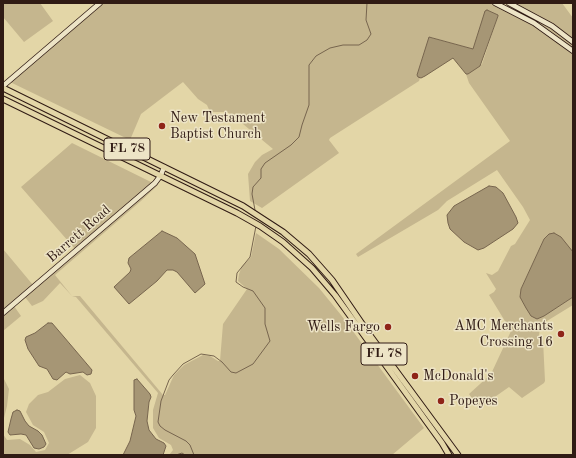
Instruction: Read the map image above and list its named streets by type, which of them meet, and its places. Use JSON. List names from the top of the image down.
{
  "streets": {
    "main road": ["FL 78"],
    "street": ["Barrett Road"]
  },
  "crossings": [
    ["FL 78", "Barrett Road"]
  ],
  "places": [
    "New Testament Baptist Church",
    "Wells Fargo",
    "AMC Merchants Crossing 16",
    "McDonald's",
    "Popeyes"
  ]
}
